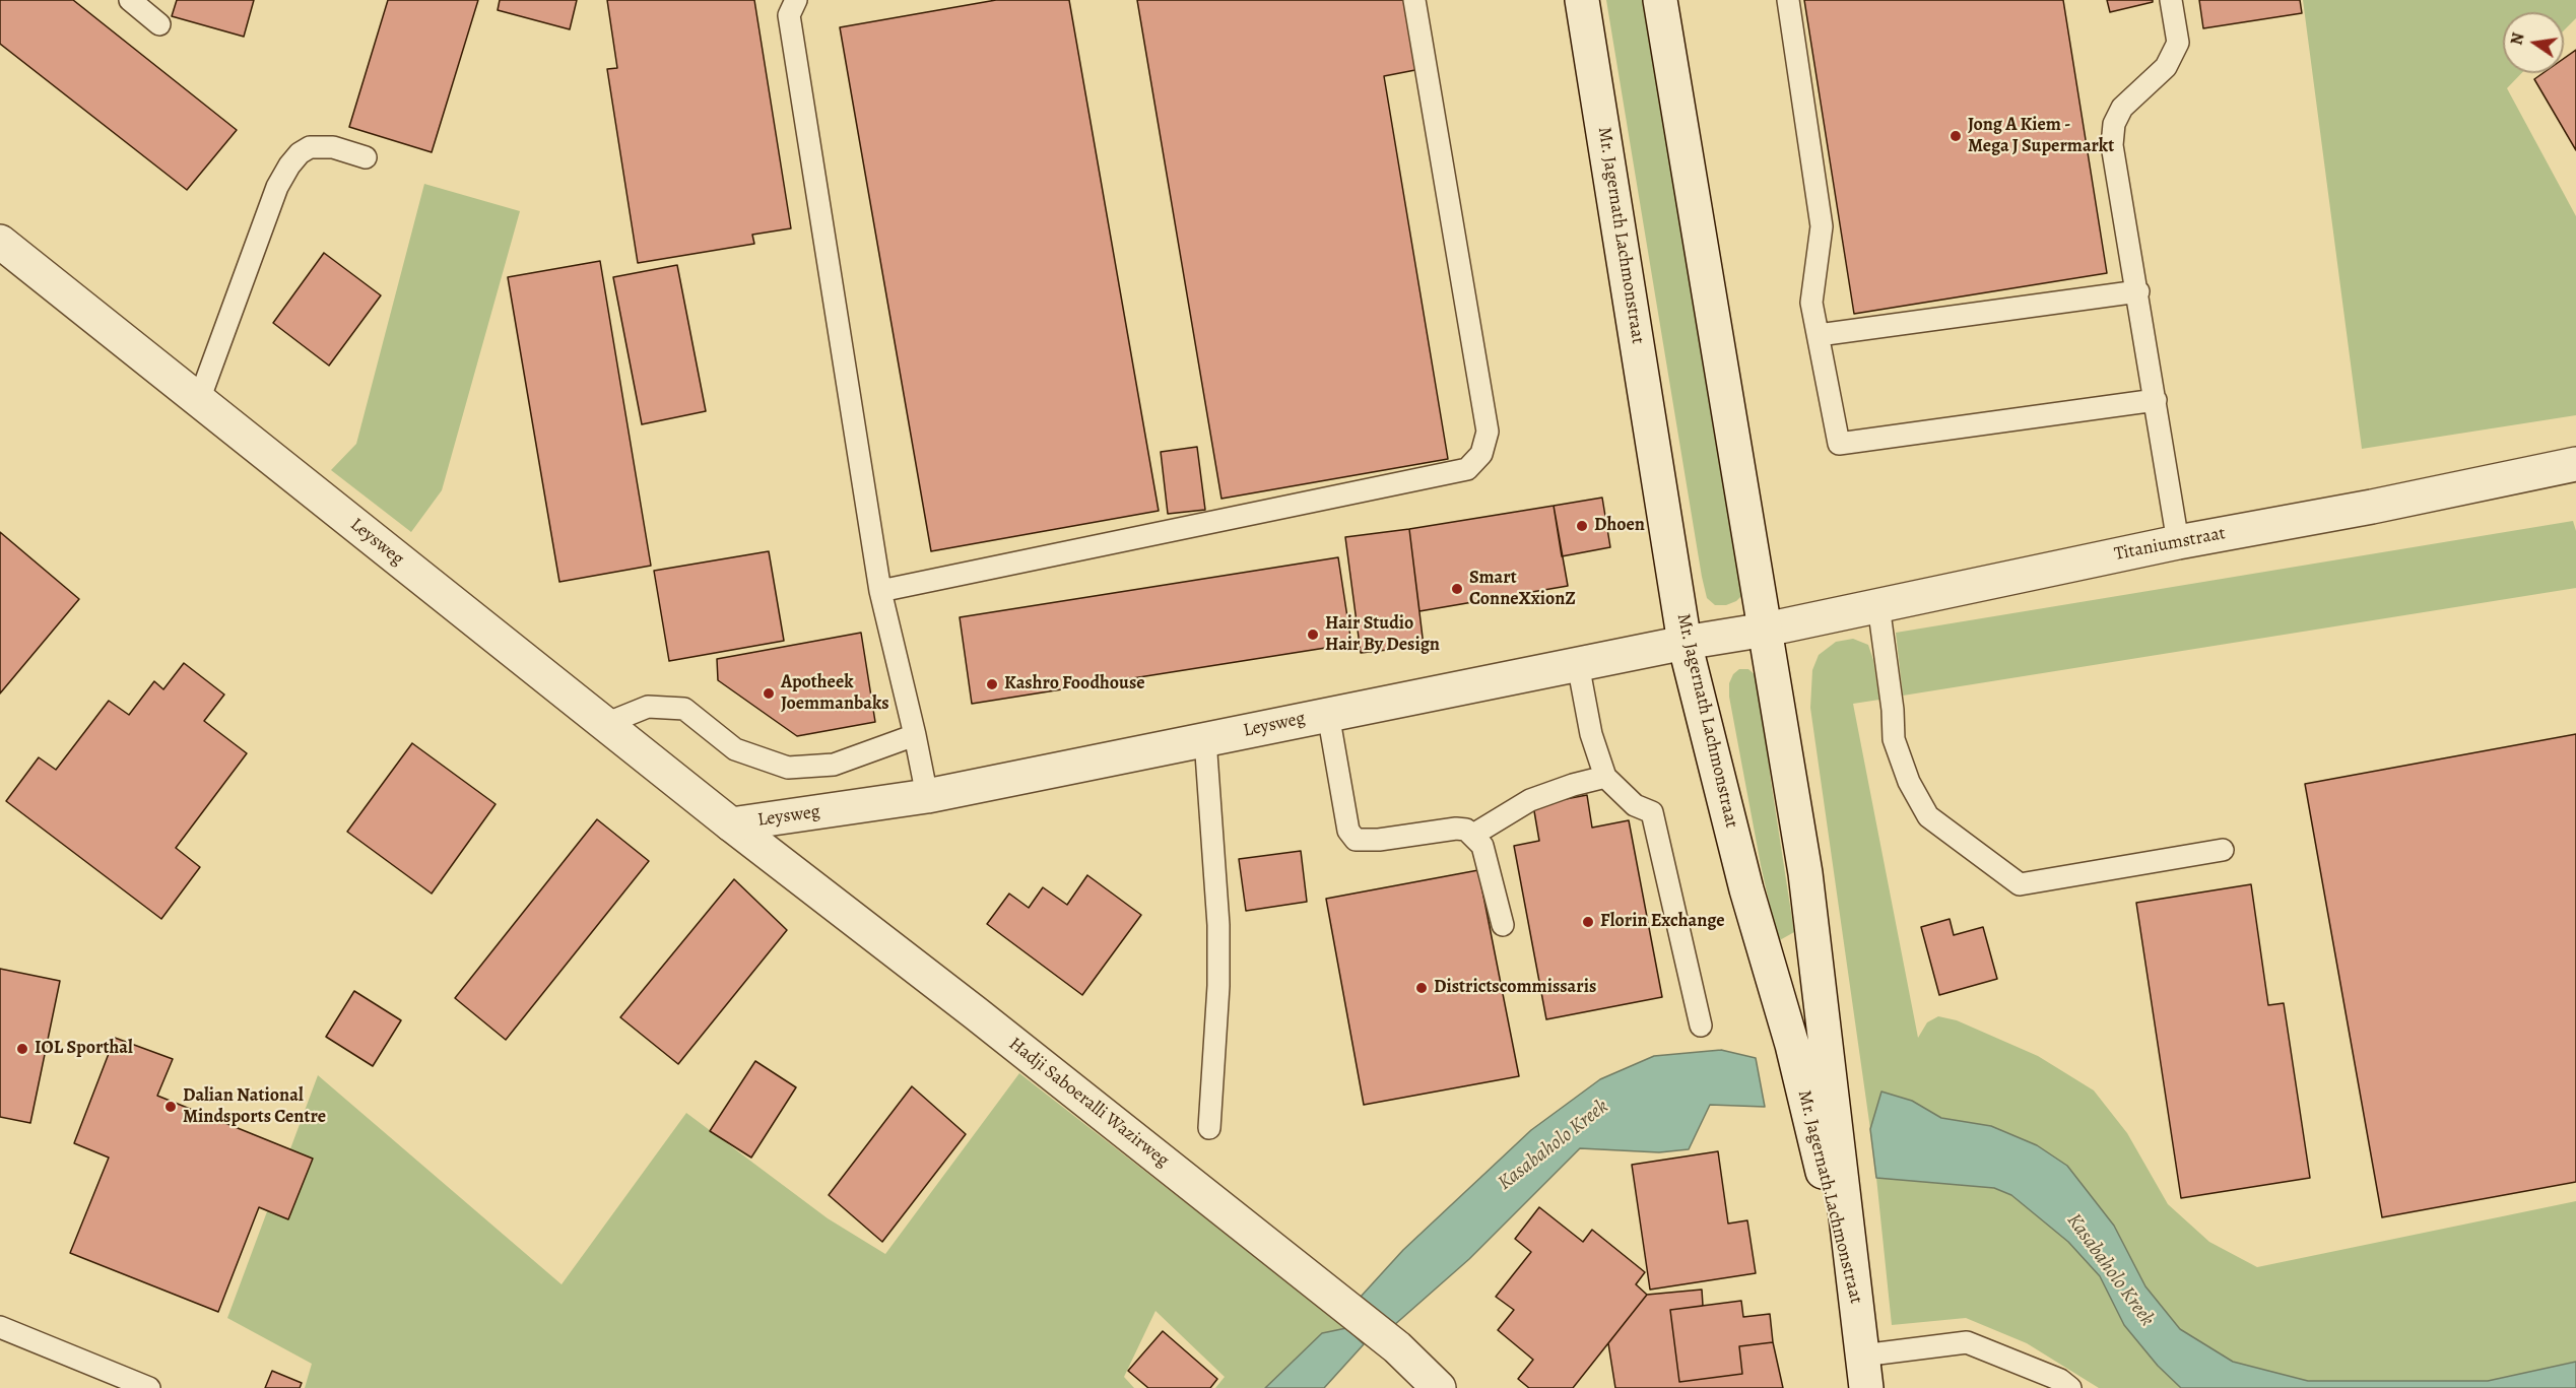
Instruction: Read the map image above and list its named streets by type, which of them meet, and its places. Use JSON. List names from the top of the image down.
{
  "streets": {
    "street": [
      "Mr. Jagernath Lachmonstraat",
      "Leysweg",
      "Titaniumstraat",
      "Hadji Saboeralli Wazirweg"
    ]
  },
  "crossings": [
    ["Mr. Jagernath Lachmonstraat", "Leysweg"],
    ["Mr. Jagernath Lachmonstraat", "Titaniumstraat"],
    ["Leysweg", "Titaniumstraat"],
    ["Leysweg", "Hadji Saboeralli Wazirweg"]
  ],
  "water": ["Kasabaholo Kreek"],
  "places": [
    "Jong A Kiem - Mega J Supermarkt",
    "Dhoen",
    "Smart ConneXxionZ",
    "Hair Studio Hair By Design",
    "Kashro Foodhouse",
    "Apotheek Joemmanbaks",
    "Florin Exchange",
    "Districtscommissaris",
    "IOL Sporthal",
    "Dalian National Mindsports Centre"
  ],
  "north": "left"
}
